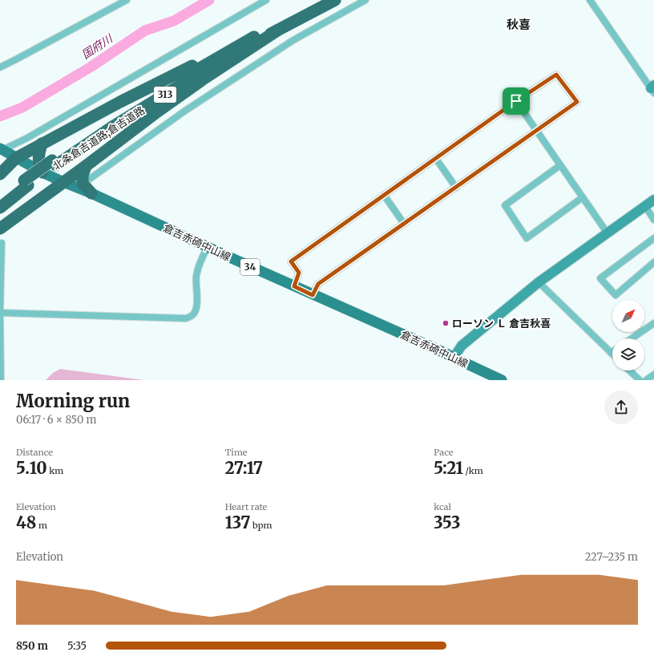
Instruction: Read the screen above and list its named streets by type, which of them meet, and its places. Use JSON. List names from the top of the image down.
{
  "streets": {
    "highway": ["313", "北条倉吉道路;倉吉道路"],
    "main road": ["倉吉赤碕中山線", "34"]
  },
  "districts": ["秋喜"],
  "water": ["国府川"],
  "places": ["ローソン Ｌ 倉吉秋喜"],
  "north": "top right",
  "page": {
    "heading": ["Morning run", "06:17 · 6 × 850 m"],
    "stats": [
      ["Distance", "5.10 km"],
      ["Time", "27:17"],
      ["Pace", "5:21 /km"],
      ["Elevation", "48 m"],
      ["Heart rate", "137 bpm"],
      ["kcal", "353"]
    ],
    "chart": ["Elevation", "227–235 m"],
    "list": [
      {
        "name": "850 m",
        "note": "5:35"
      }
    ]
  }
}
